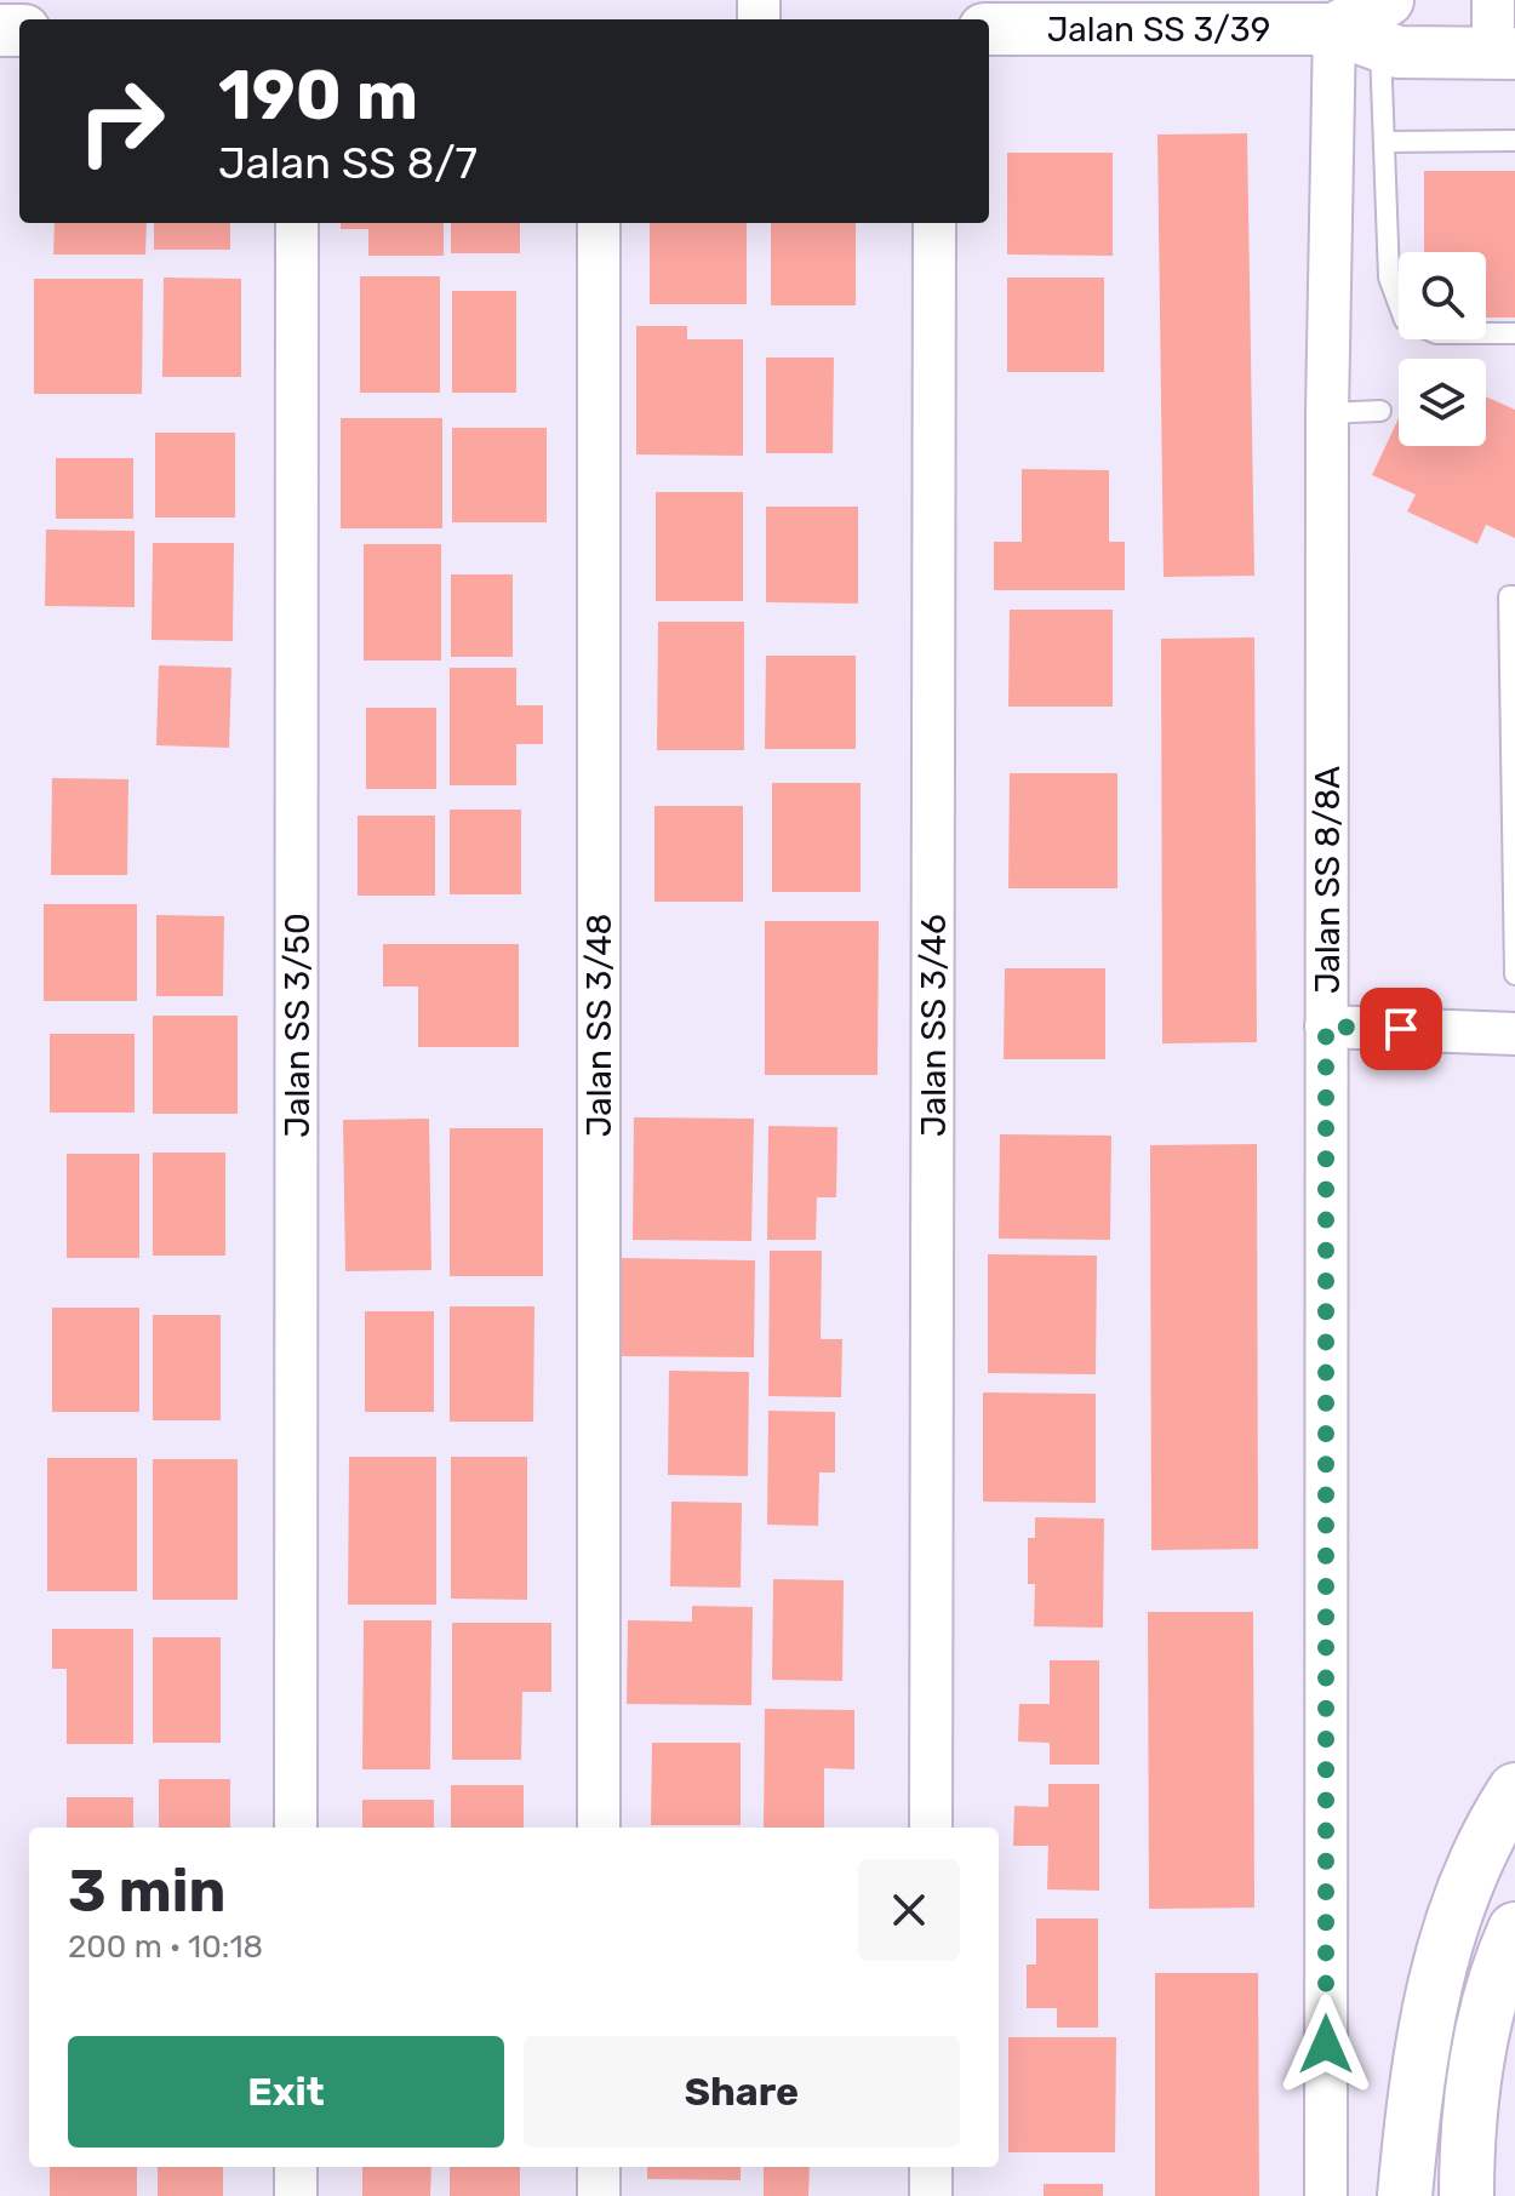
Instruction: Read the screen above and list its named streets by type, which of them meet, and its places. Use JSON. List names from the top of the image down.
{
  "streets": {
    "street": [
      "Jalan SS 3/39",
      "Jalan SS 8/8A",
      "Jalan SS 3/50",
      "Jalan SS 3/48",
      "Jalan SS 3/46"
    ]
  },
  "crossings": [
    ["Jalan SS 3/39", "Jalan SS 8/8A"]
  ],
  "page": {
    "turn": ["190 m", "Jalan SS 8/7"],
    "heading": ["3 min", "200 m · 10:18"],
    "buttons": ["Exit", "Share"]
  }
}
